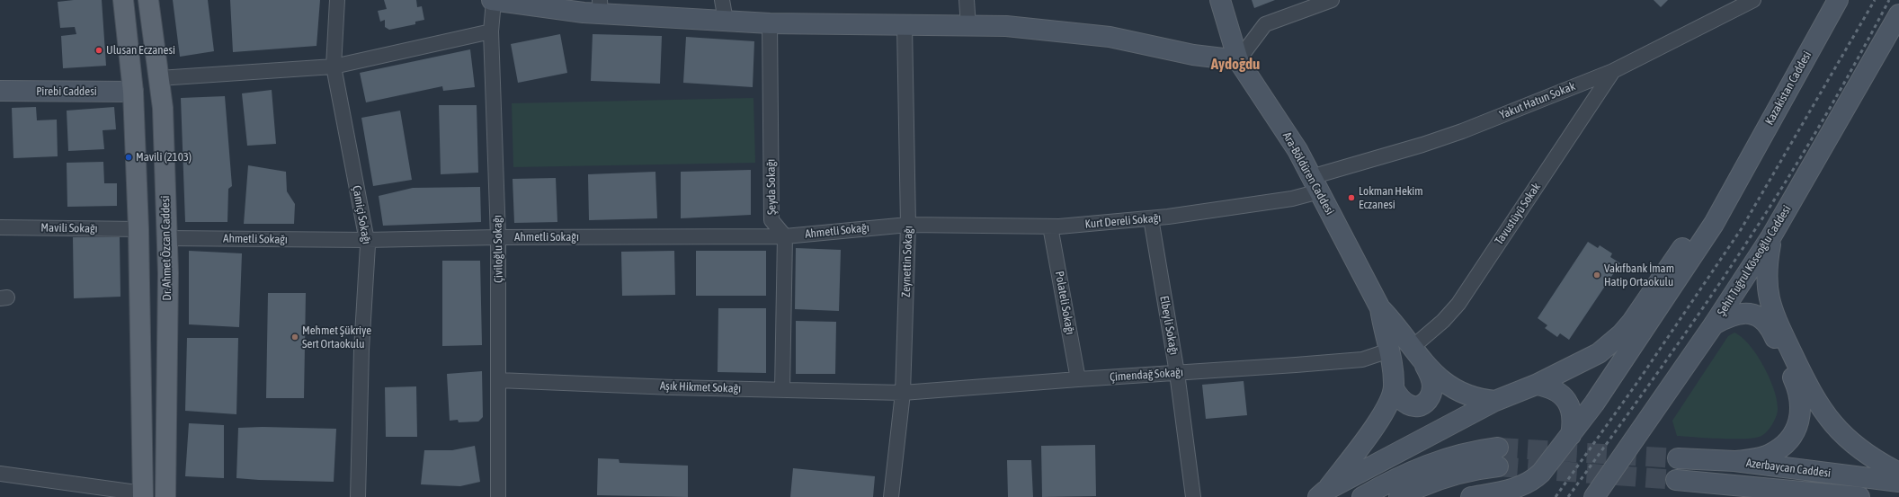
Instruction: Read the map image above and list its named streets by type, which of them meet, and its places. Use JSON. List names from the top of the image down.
{
  "streets": {
    "main road": [
      "Kazakistan Caddesi",
      "Pirebi Caddesi",
      "Ara-Böldüren Caddesi",
      "Dr. Ahmet Özcan Caddesi",
      "Şehit Tuğrul Köseoğlu Caddesi",
      "Azerbaycan Caddesi"
    ],
    "street": [
      "Yakut Hatun Sokak",
      "Şeyda Sokağı",
      "Tavustüyü Sokak",
      "Çamiçi Sokağı",
      "Kurt Dereli Sokağı",
      "Mavili Sokağı",
      "Ahmetli Sokağı",
      "Çiviloğlu Sokağı",
      "Zeynettin Sokağı",
      "Polateli Sokağı",
      "Elbeyli Sokağı",
      "Çimendağ Sokağı",
      "Aşık Hikmet Sokağı"
    ]
  },
  "crossings": [
    ["Yakut Hatun Sokak", "Ara-Böldüren Caddesi"],
    ["Yakut Hatun Sokak", "Tavustüyü Sokak"],
    ["Yakut Hatun Sokak", "Kurt Dereli Sokağı"],
    ["Ara-Böldüren Caddesi", "Tavustüyü Sokak"],
    ["Ara-Böldüren Caddesi", "Kurt Dereli Sokağı"],
    ["Ara-Böldüren Caddesi", "Çimendağ Sokağı"],
    ["Şeyda Sokağı", "Ahmetli Sokağı"],
    ["Çamiçi Sokağı", "Ahmetli Sokağı"],
    ["Kurt Dereli Sokağı", "Ahmetli Sokağı"],
    ["Kurt Dereli Sokağı", "Polateli Sokağı"],
    ["Kurt Dereli Sokağı", "Elbeyli Sokağı"],
    ["Ahmetli Sokağı", "Dr. Ahmet Özcan Caddesi"],
    ["Ahmetli Sokağı", "Çiviloğlu Sokağı"],
    ["Ahmetli Sokağı", "Zeynettin Sokağı"],
    ["Çiviloğlu Sokağı", "Aşık Hikmet Sokağı"],
    ["Zeynettin Sokağı", "Çimendağ Sokağı"],
    ["Zeynettin Sokağı", "Aşık Hikmet Sokağı"],
    ["Polateli Sokağı", "Çimendağ Sokağı"],
    ["Elbeyli Sokağı", "Çimendağ Sokağı"],
    ["Çimendağ Sokağı", "Aşık Hikmet Sokağı"]
  ],
  "districts": ["Aydoğdu"],
  "places": [
    "Ulusan Eczanesi",
    "Mavili (2103)",
    "Lokman Hekim Eczanesi",
    "Vakıfbank İmam Hatip Ortaokulu",
    "Mehmet Şükriye Sert Ortaokulu"
  ]
}
